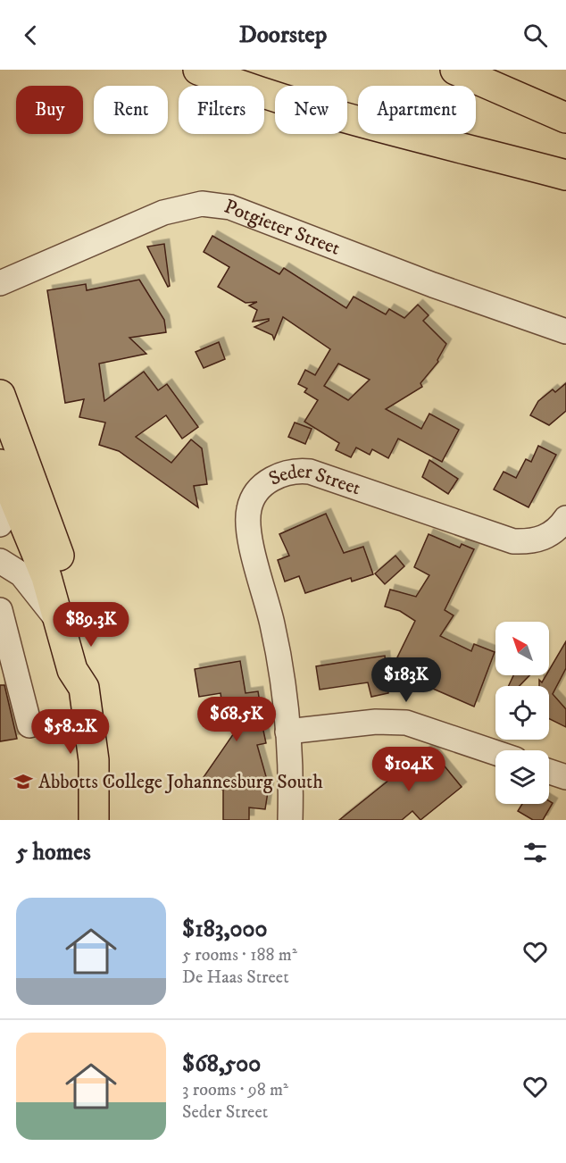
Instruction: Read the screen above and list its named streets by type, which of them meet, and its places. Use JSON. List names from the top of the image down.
{
  "streets": {
    "street": ["Potgieter Street", "Seder Street"]
  },
  "places": {
    "school or university": ["Abbotts College Johannesburg South"]
  },
  "north": "top left",
  "page": {
    "header": "Doorstep",
    "chip": [
      "Buy",
      "Rent",
      "Filters",
      "New",
      "Apartment"
    ],
    "price": [
      "$89.3K",
      "$183K",
      "$68.5K",
      "$58.2K",
      "$104K"
    ],
    "heading": "5 homes",
    "list": [
      {
        "name": "$183,000",
        "note": "5 rooms · 188 m² · De Haas Street"
      },
      {
        "name": "$68,500",
        "note": "3 rooms · 98 m² · Seder Street"
      }
    ]
  }
}
